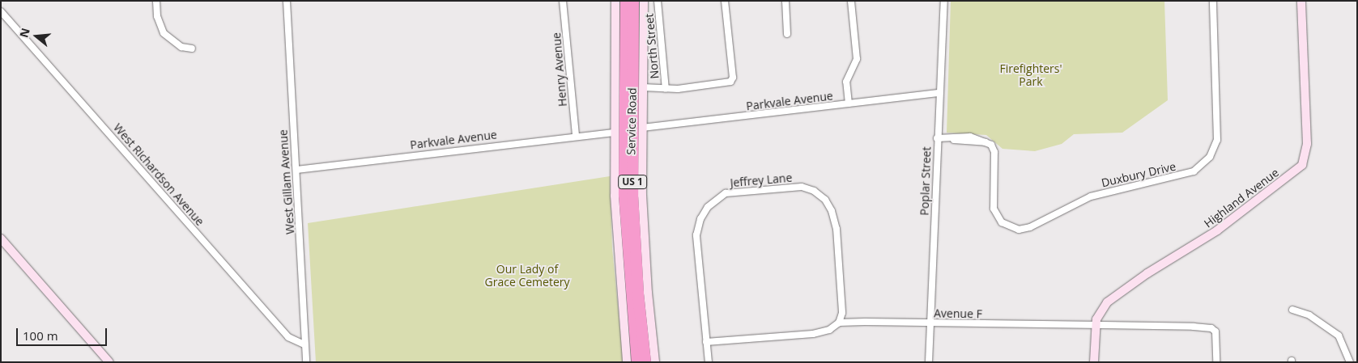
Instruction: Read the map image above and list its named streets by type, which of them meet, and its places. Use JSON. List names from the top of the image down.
{
  "streets": {
    "highway": ["US 1"],
    "street": [
      "North Street",
      "Henry Avenue",
      "Parkvale Avenue",
      "Service Road",
      "West Richardson Avenue",
      "Duxbury Drive",
      "Jeffrey Lane",
      "Poplar Street",
      "West Gillam Avenue",
      "Highland Avenue",
      "Avenue F"
    ]
  },
  "crossings": [
    ["Henry Avenue", "Parkvale Avenue"],
    ["Parkvale Avenue", "Service Road"],
    ["Parkvale Avenue", "Poplar Street"],
    ["Parkvale Avenue", "West Gillam Avenue"],
    ["West Richardson Avenue", "West Gillam Avenue"],
    ["Duxbury Drive", "Poplar Street"],
    ["Jeffrey Lane", "Avenue F"],
    ["Poplar Street", "Avenue F"],
    ["Highland Avenue", "Avenue F"]
  ],
  "parks": ["Firefighters' Park", "Our Lady of Grace Cemetery"],
  "scale_bar": "100 m",
  "north": "left"
}
